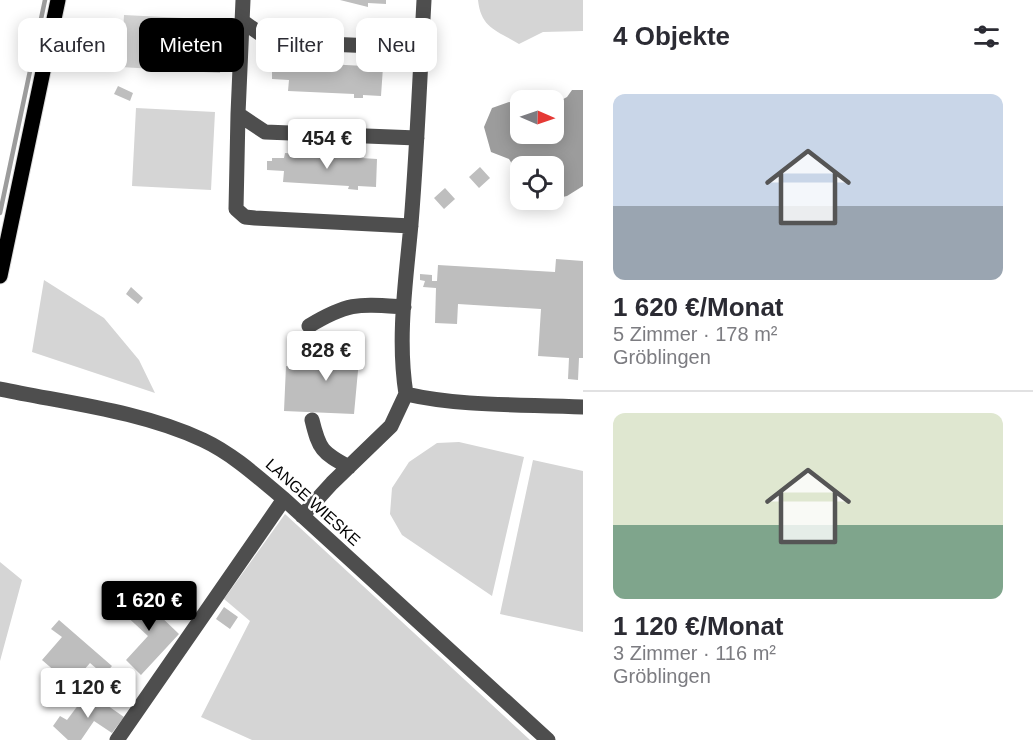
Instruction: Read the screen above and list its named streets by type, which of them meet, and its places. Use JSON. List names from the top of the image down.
{
  "streets": {
    "street": ["LANGE WIESKE"]
  },
  "north": "right",
  "page": {
    "heading": "4 Objekte",
    "chip": [
      "Kaufen",
      "Mieten",
      "Filter",
      "Neu"
    ],
    "list": [
      {
        "name": "1 620 €/Monat",
        "note": "5 Zimmer · 178 m² · Gröblingen"
      },
      {
        "name": "1 120 €/Monat",
        "note": "3 Zimmer · 116 m² · Gröblingen"
      }
    ],
    "price": [
      "454 €",
      "828 €",
      "1 620 €",
      "1 120 €"
    ]
  }
}
